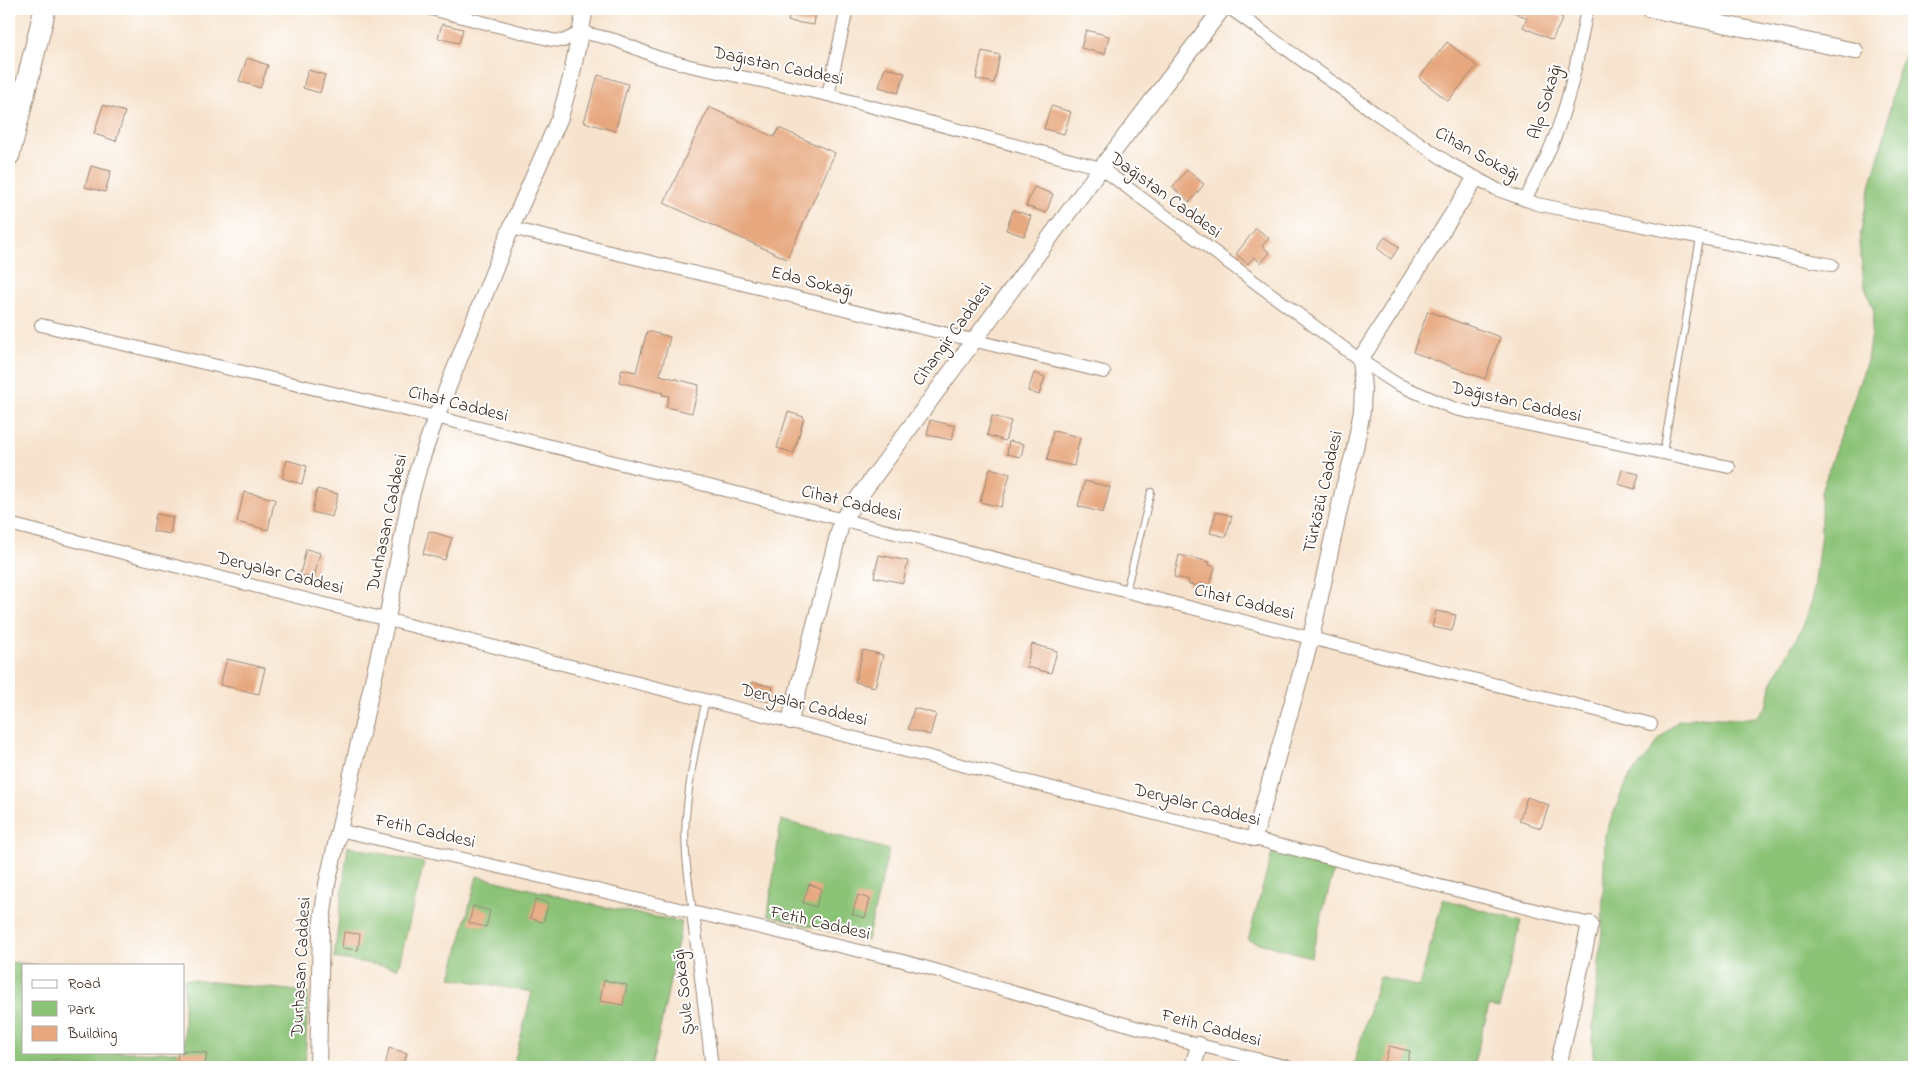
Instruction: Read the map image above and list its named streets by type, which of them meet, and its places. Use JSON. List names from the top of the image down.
{
  "streets": {
    "street": [
      "Dağıstan Caddesi",
      "Alp Sokağı",
      "Cihan Sokağı",
      "Eda Sokağı",
      "Cihangir Caddesi",
      "Cihat Caddesi",
      "Türközü Caddesi",
      "Durhasan Caddesi",
      "Deryalar Caddesi",
      "Fetih Caddesi",
      "Şule Sokağı"
    ]
  },
  "crossings": [
    ["Dağıstan Caddesi", "Cihangir Caddesi"],
    ["Dağıstan Caddesi", "Türközü Caddesi"],
    ["Dağıstan Caddesi", "Durhasan Caddesi"],
    ["Alp Sokağı", "Cihan Sokağı"],
    ["Eda Sokağı", "Cihangir Caddesi"],
    ["Eda Sokağı", "Durhasan Caddesi"],
    ["Cihangir Caddesi", "Cihat Caddesi"],
    ["Cihangir Caddesi", "Deryalar Caddesi"],
    ["Cihat Caddesi", "Türközü Caddesi"],
    ["Cihat Caddesi", "Durhasan Caddesi"],
    ["Türközü Caddesi", "Deryalar Caddesi"],
    ["Durhasan Caddesi", "Deryalar Caddesi"],
    ["Durhasan Caddesi", "Fetih Caddesi"],
    ["Fetih Caddesi", "Şule Sokağı"]
  ],
  "legend": ["Road", "Park", "Building"]
}
